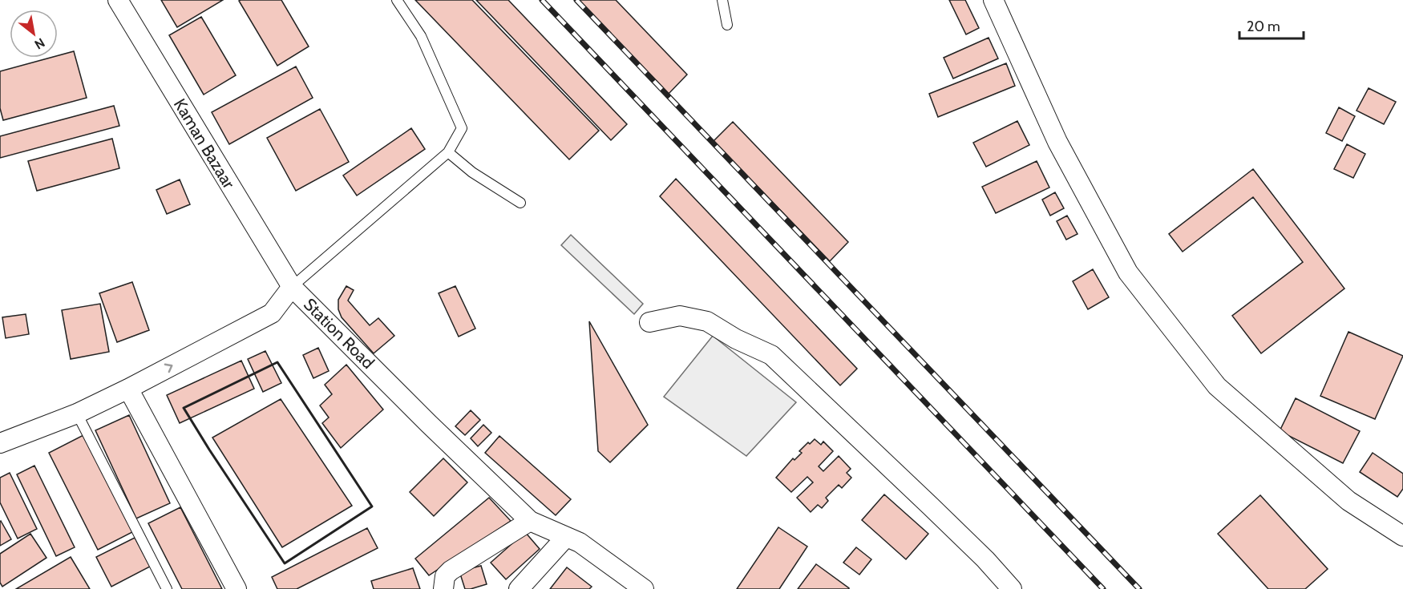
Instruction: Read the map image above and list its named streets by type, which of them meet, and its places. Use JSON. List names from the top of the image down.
{
  "streets": {
    "street": ["Kaman Bazaar", "Station Road"]
  },
  "crossings": [
    ["Kaman Bazaar", "Station Road"]
  ],
  "scale_bar": "20 m",
  "north": "bottom right"
}
